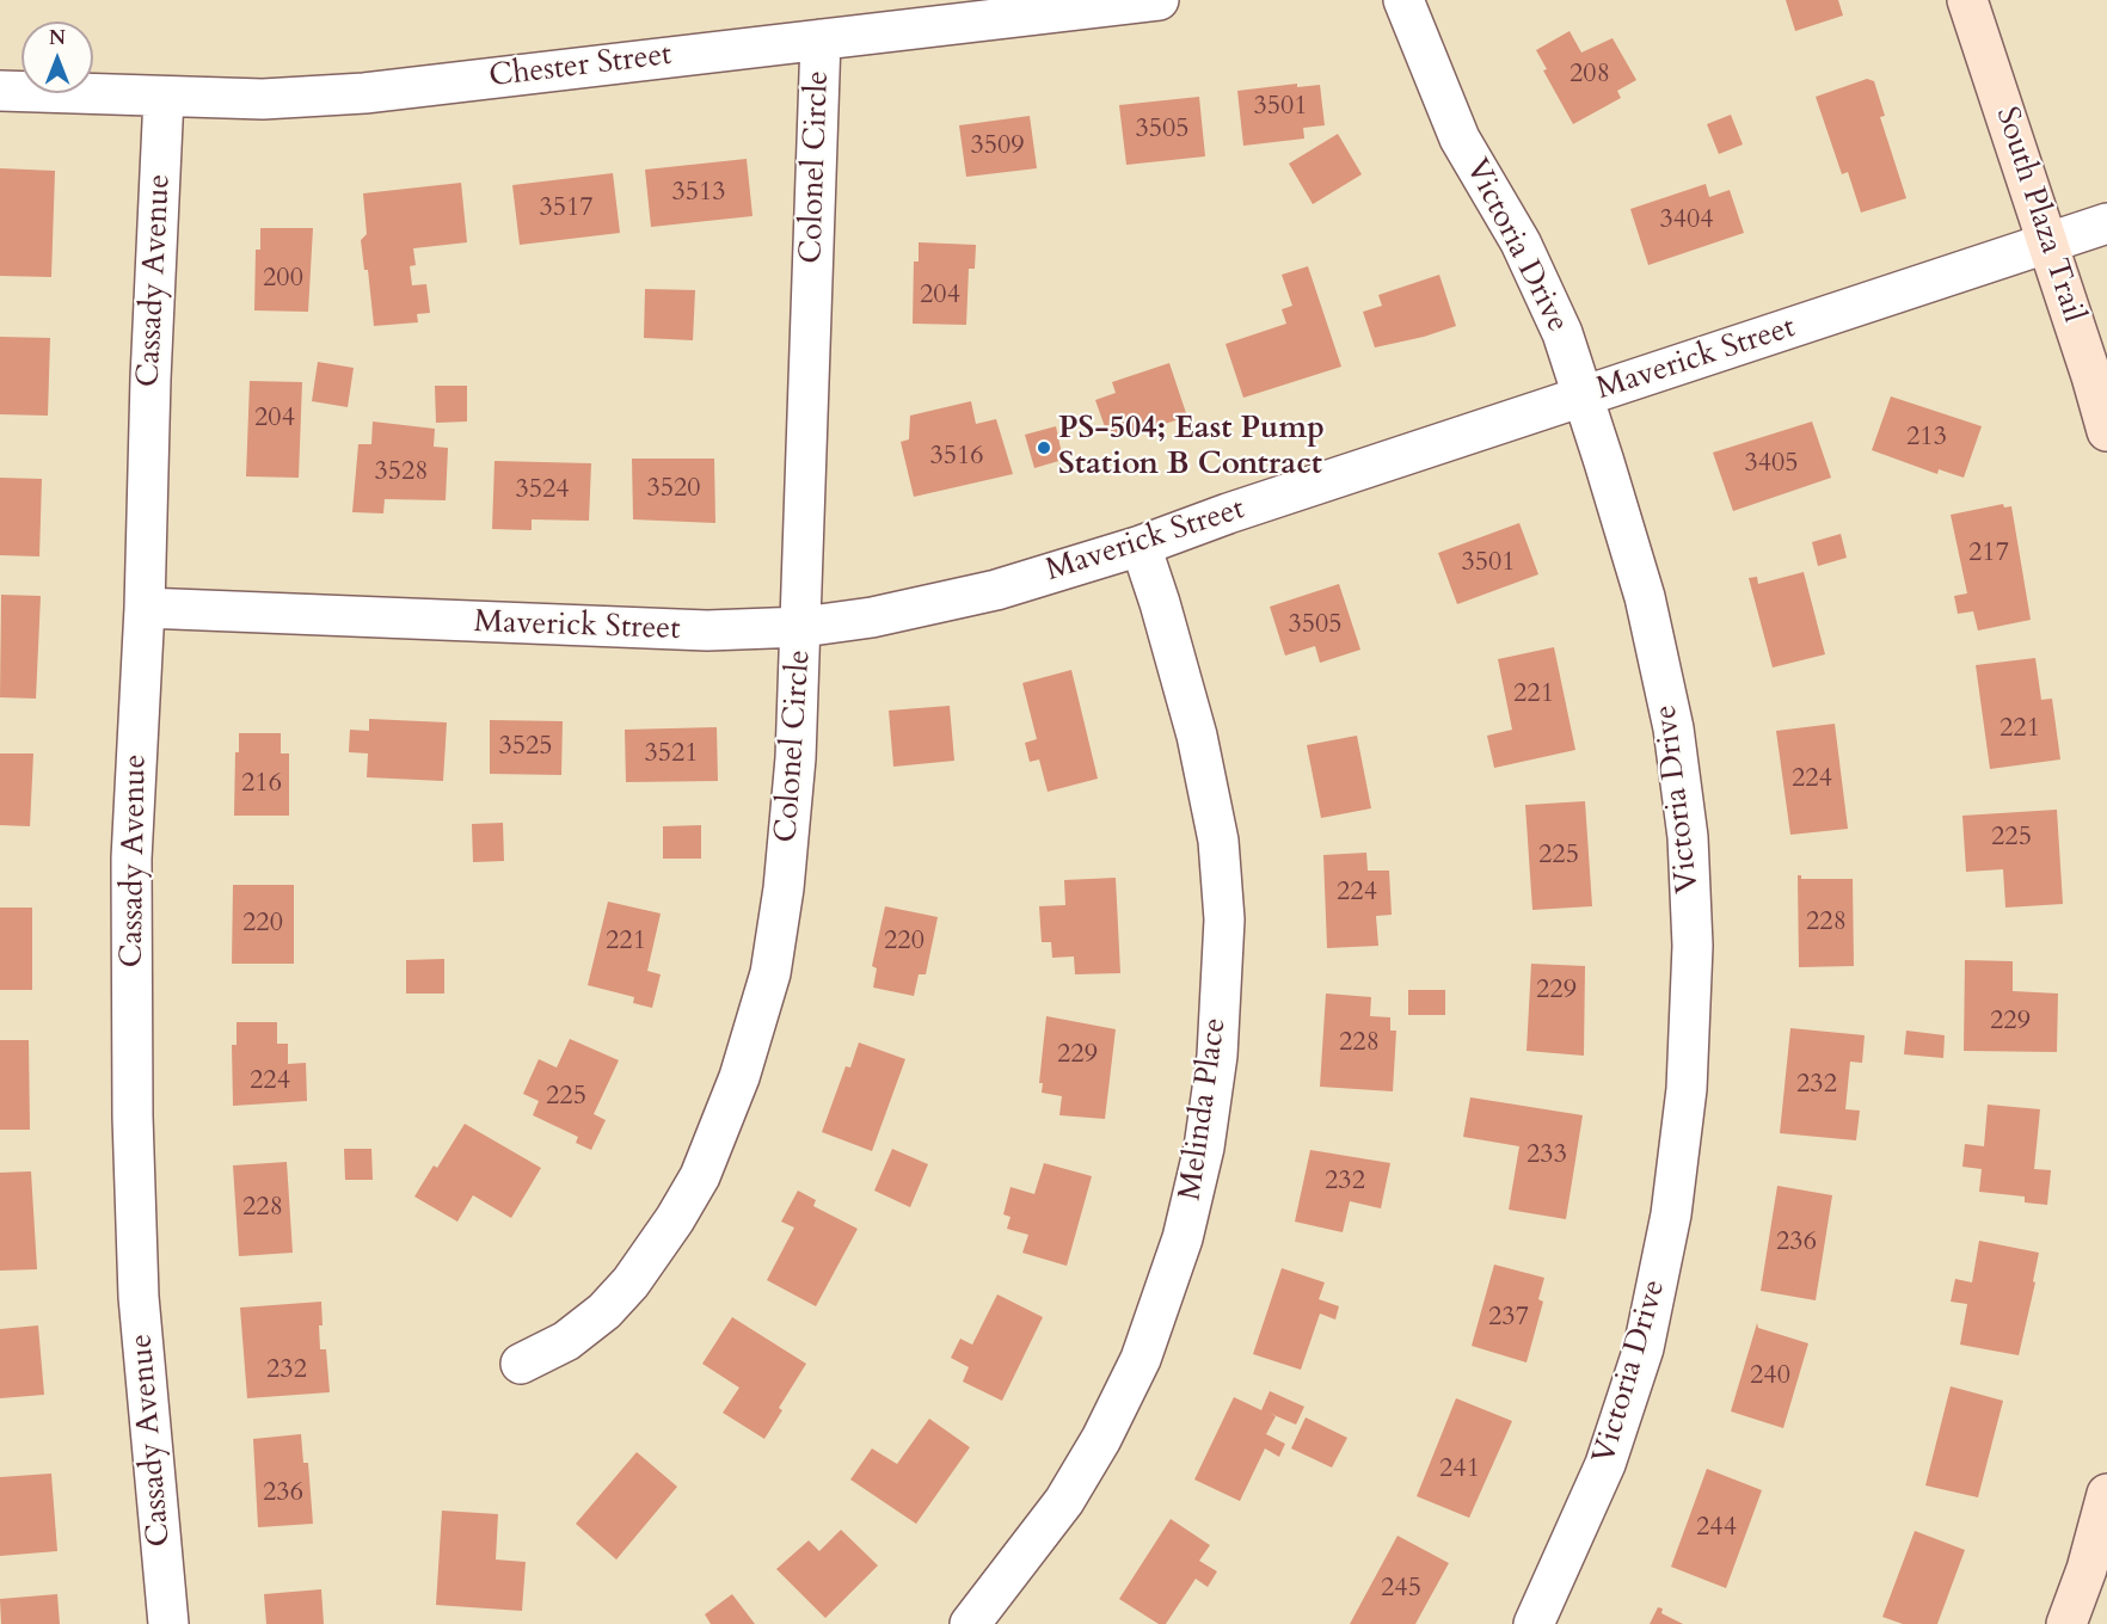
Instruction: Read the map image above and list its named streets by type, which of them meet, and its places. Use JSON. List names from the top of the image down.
{
  "streets": {
    "main road": ["South Plaza Trail"],
    "street": [
      "Chester Street",
      "Colonel Circle",
      "Victoria Drive",
      "Cassady Avenue",
      "Maverick Street",
      "Melinda Place"
    ]
  },
  "crossings": [
    ["Chester Street", "Colonel Circle"],
    ["Chester Street", "Cassady Avenue"],
    ["Colonel Circle", "Maverick Street"],
    ["South Plaza Trail", "Maverick Street"],
    ["Victoria Drive", "Maverick Street"],
    ["Cassady Avenue", "Maverick Street"],
    ["Maverick Street", "Melinda Place"]
  ],
  "places": ["PS-504; East Pump Station B Contract"],
  "house_numbers": [
    "208",
    "3501",
    "3505",
    "3509",
    "3513",
    "3517",
    "3404",
    "200",
    "204",
    "204",
    "213",
    "3516",
    "3405",
    "3528",
    "3520",
    "3524",
    "217",
    "3501",
    "3505",
    "221",
    "221",
    "3525",
    "3521",
    "224",
    "216",
    "225",
    "225",
    "224",
    "228",
    "220",
    "221",
    "220",
    "229",
    "229",
    "228",
    "229",
    "224",
    "232",
    "225",
    "233",
    "232",
    "228",
    "236",
    "237",
    "232",
    "240",
    "241",
    "236",
    "244",
    "245"
  ],
  "north": "top"
}
